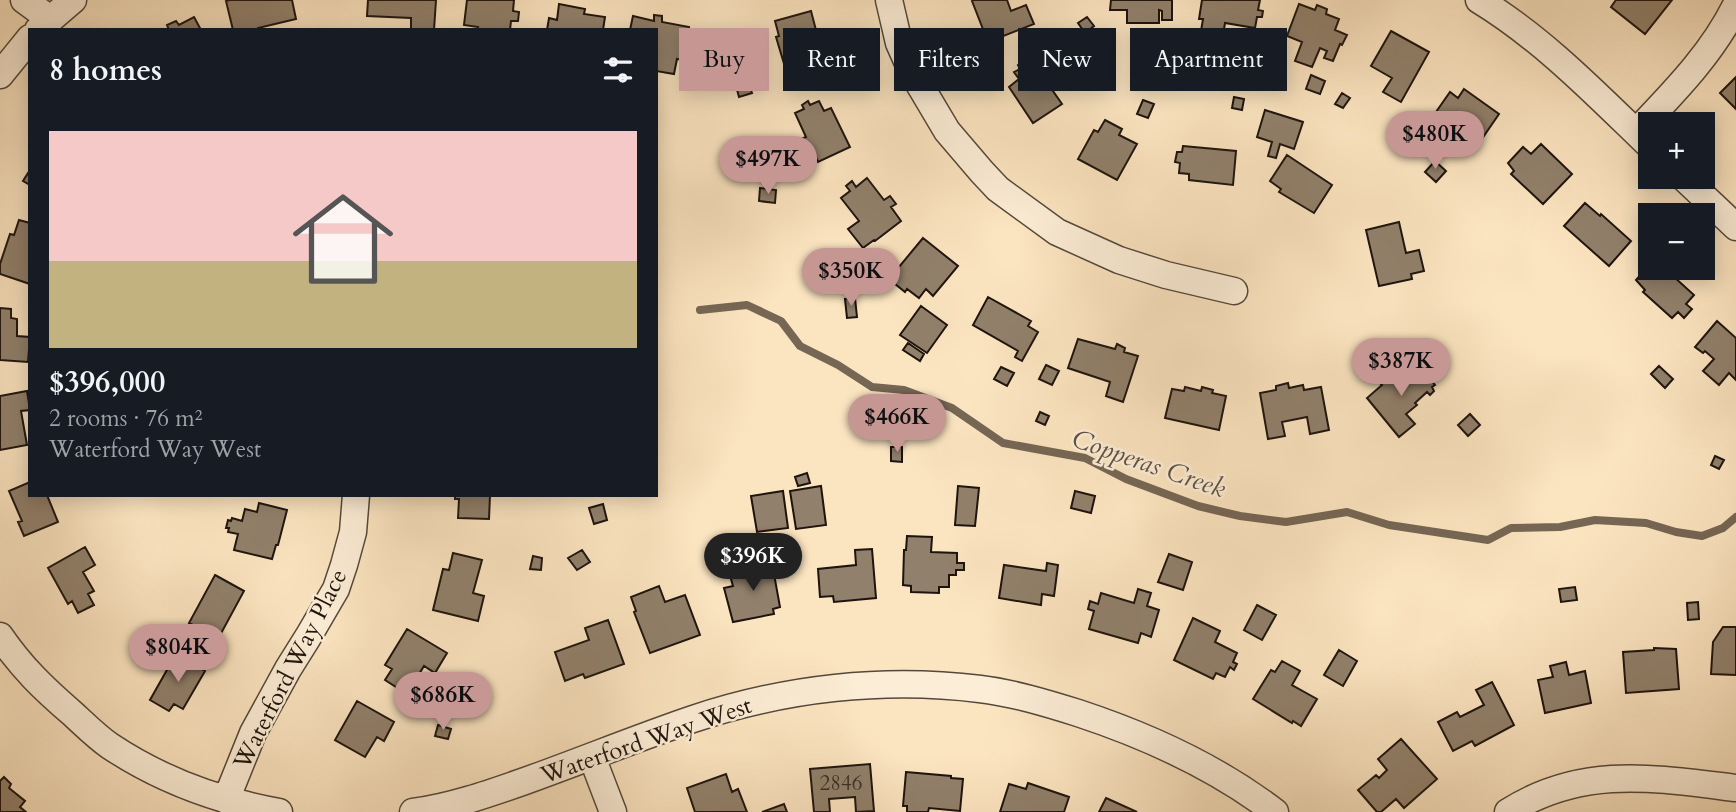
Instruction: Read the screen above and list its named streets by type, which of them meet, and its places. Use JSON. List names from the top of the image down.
{
  "streets": {
    "street": ["Waterford Way Place", "Waterford Way West"]
  },
  "water": ["Copperas Creek"],
  "house_numbers": ["2846"],
  "page": {
    "chip": [
      "Buy",
      "Rent",
      "Filters",
      "New",
      "Apartment"
    ],
    "heading": "8 homes",
    "price": [
      "$480K",
      "$497K",
      "$350K",
      "$387K",
      "$466K",
      "$396K",
      "$804K",
      "$686K"
    ],
    "map_buttons": ["+", "−"],
    "list": [
      {
        "name": "$396,000",
        "note": "2 rooms · 76 m² · Waterford Way West"
      }
    ]
  }
}
